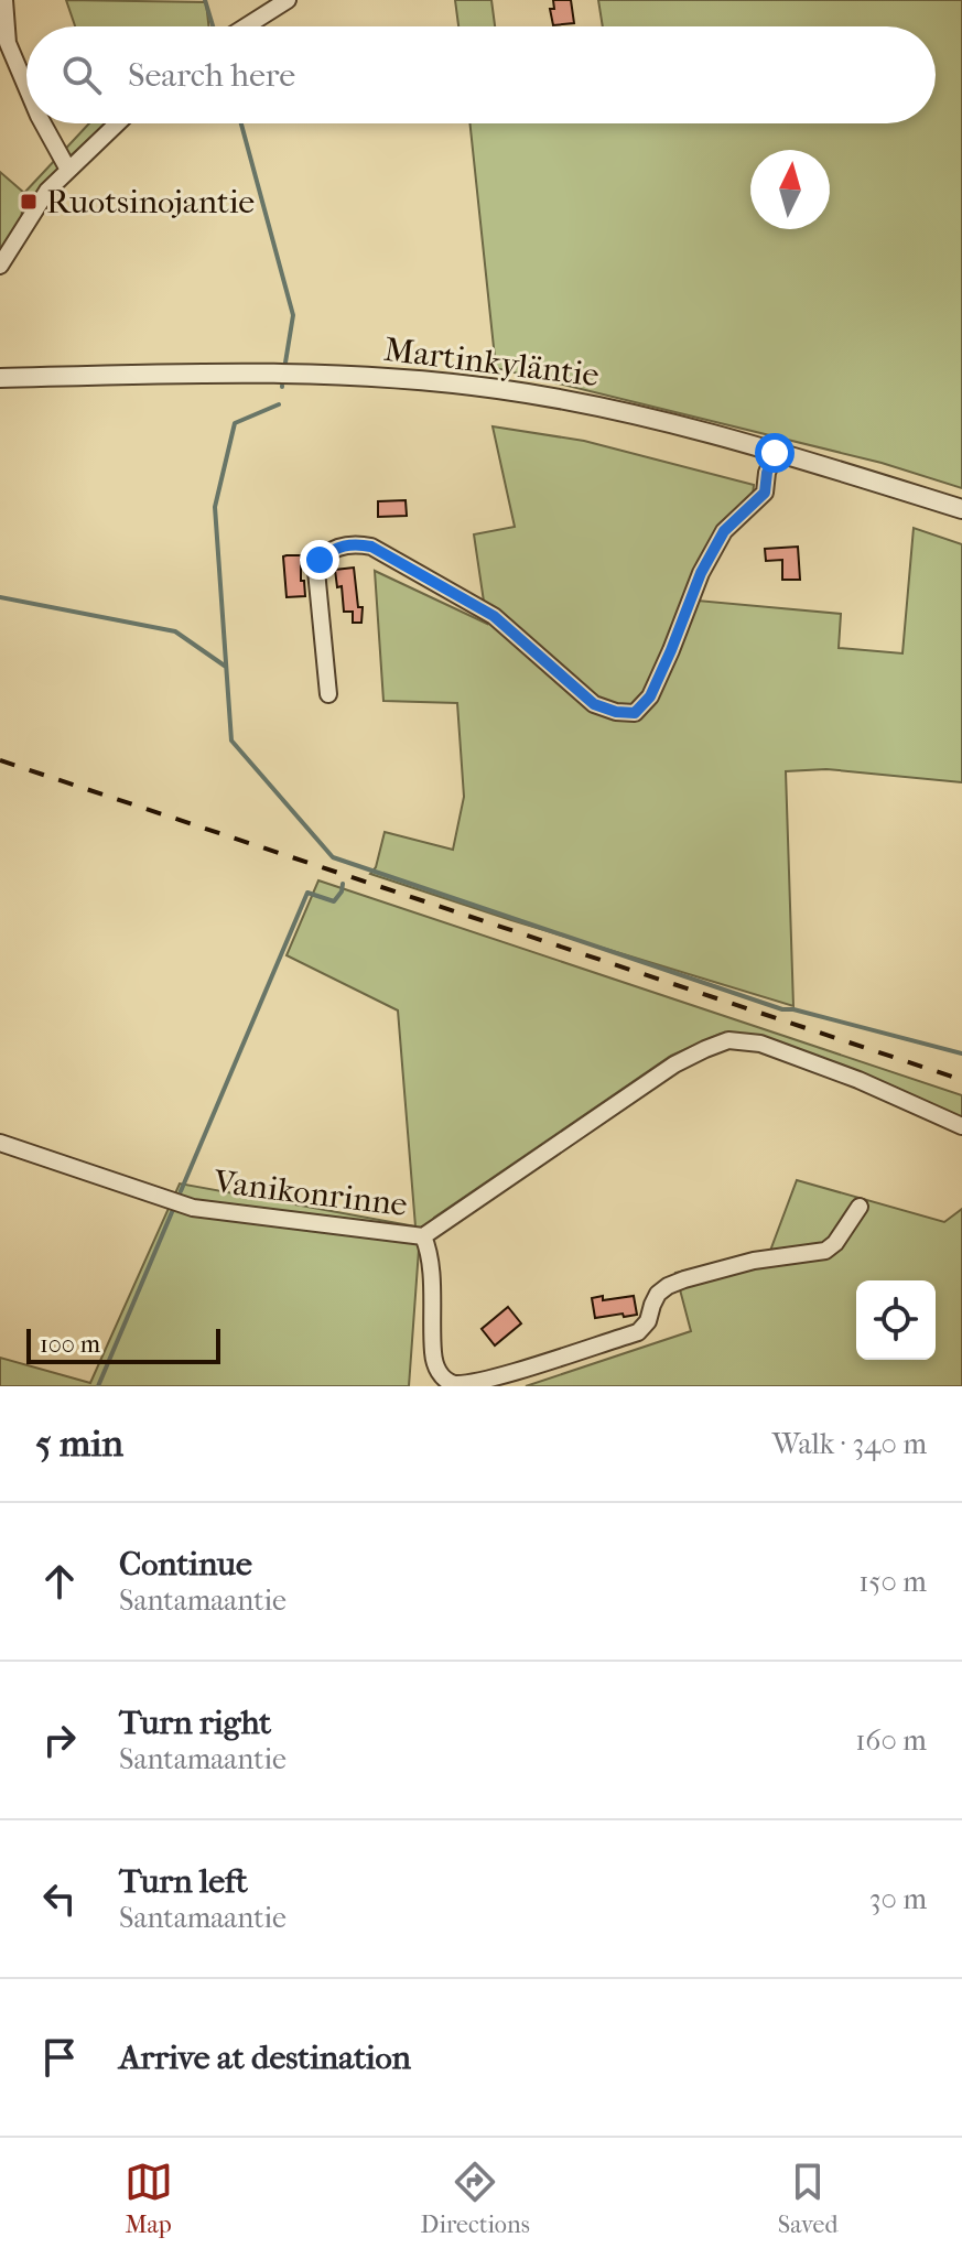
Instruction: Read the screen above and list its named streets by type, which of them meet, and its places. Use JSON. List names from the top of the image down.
{
  "streets": {
    "street": ["Martinkyläntie", "Vanikonrinne"]
  },
  "places": {
    "transit": ["Ruotsinojantie"]
  },
  "scale_bar": "100 m",
  "north": "top",
  "page": {
    "search": "Search here",
    "scale": "100 m",
    "heading": ["5 min", "Walk · 340 m"],
    "list": [
      ["Continue", "Santamaantie", "150 m"],
      ["Turn right", "Santamaantie", "160 m"],
      ["Turn left", "Santamaantie", "30 m"],
      "Arrive at destination"
    ],
    "nav": ["Map", "Directions", "Saved"]
  }
}
